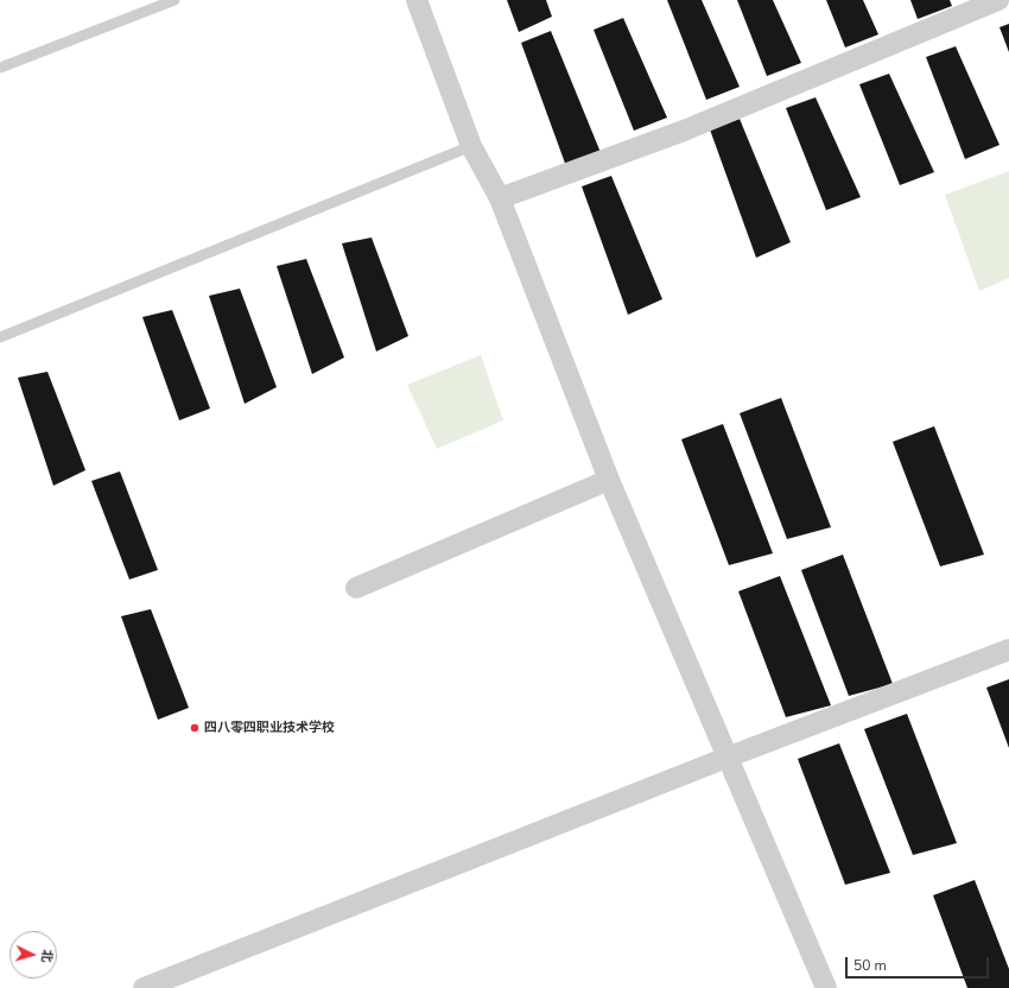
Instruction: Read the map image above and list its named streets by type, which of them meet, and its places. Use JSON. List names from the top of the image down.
{
  "places": ["四八零四职业技术学校"],
  "scale_bar": "50 m",
  "north": "right"
}
